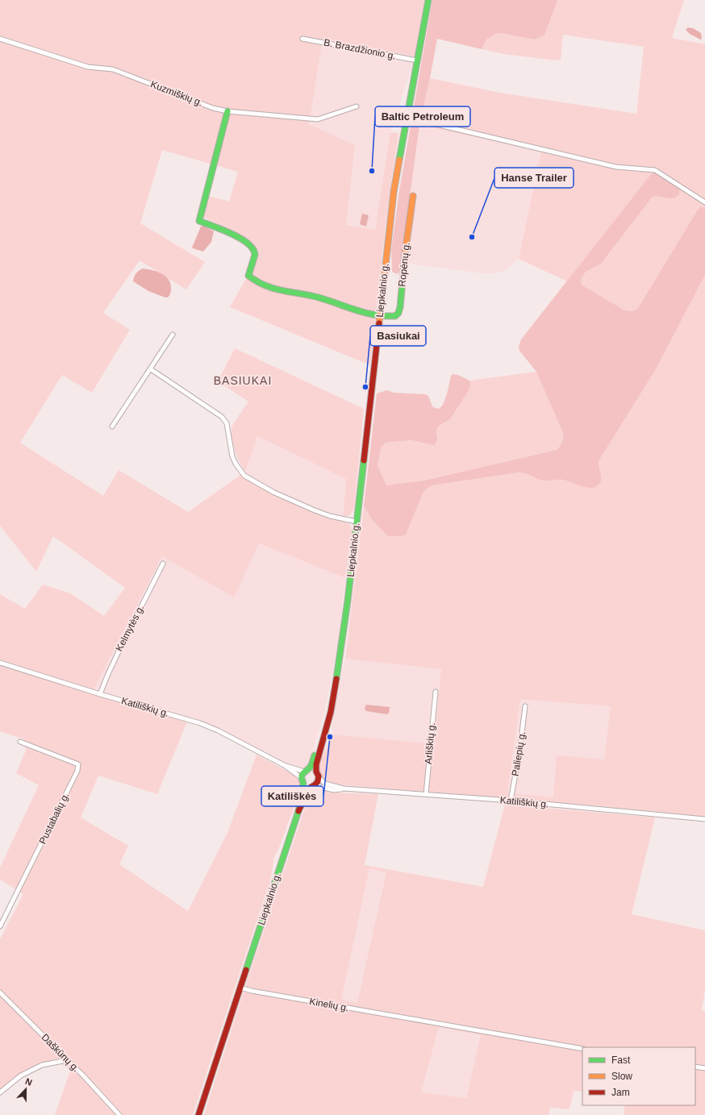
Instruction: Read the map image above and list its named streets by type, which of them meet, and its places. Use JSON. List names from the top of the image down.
{
  "streets": {
    "main road": ["Ropėnų g.", "Liepkalnio g."],
    "street": [
      "B. Brazdžionio g.",
      "Kuzmiškių g.",
      "Kelmytės g.",
      "Katiliškių g.",
      "Arliškių g.",
      "Paliepių g.",
      "Pustabalių g.",
      "Kinelių g.",
      "Daškūnų g."
    ]
  },
  "crossings": [
    ["B. Brazdžionio g.", "Liepkalnio g."],
    ["Ropėnų g.", "Liepkalnio g."],
    ["Liepkalnio g.", "Katiliškių g."],
    ["Liepkalnio g.", "Kinelių g."],
    ["Kelmytės g.", "Katiliškių g."],
    ["Katiliškių g.", "Arliškių g."],
    ["Katiliškių g.", "Paliepių g."]
  ],
  "districts": ["BASIUKAI"],
  "places": [
    "Baltic Petroleum",
    "Hanse Trailer",
    "Basiukai",
    "Katiliškės"
  ],
  "legend": ["Fast", "Slow", "Jam"],
  "north": "top"
}
